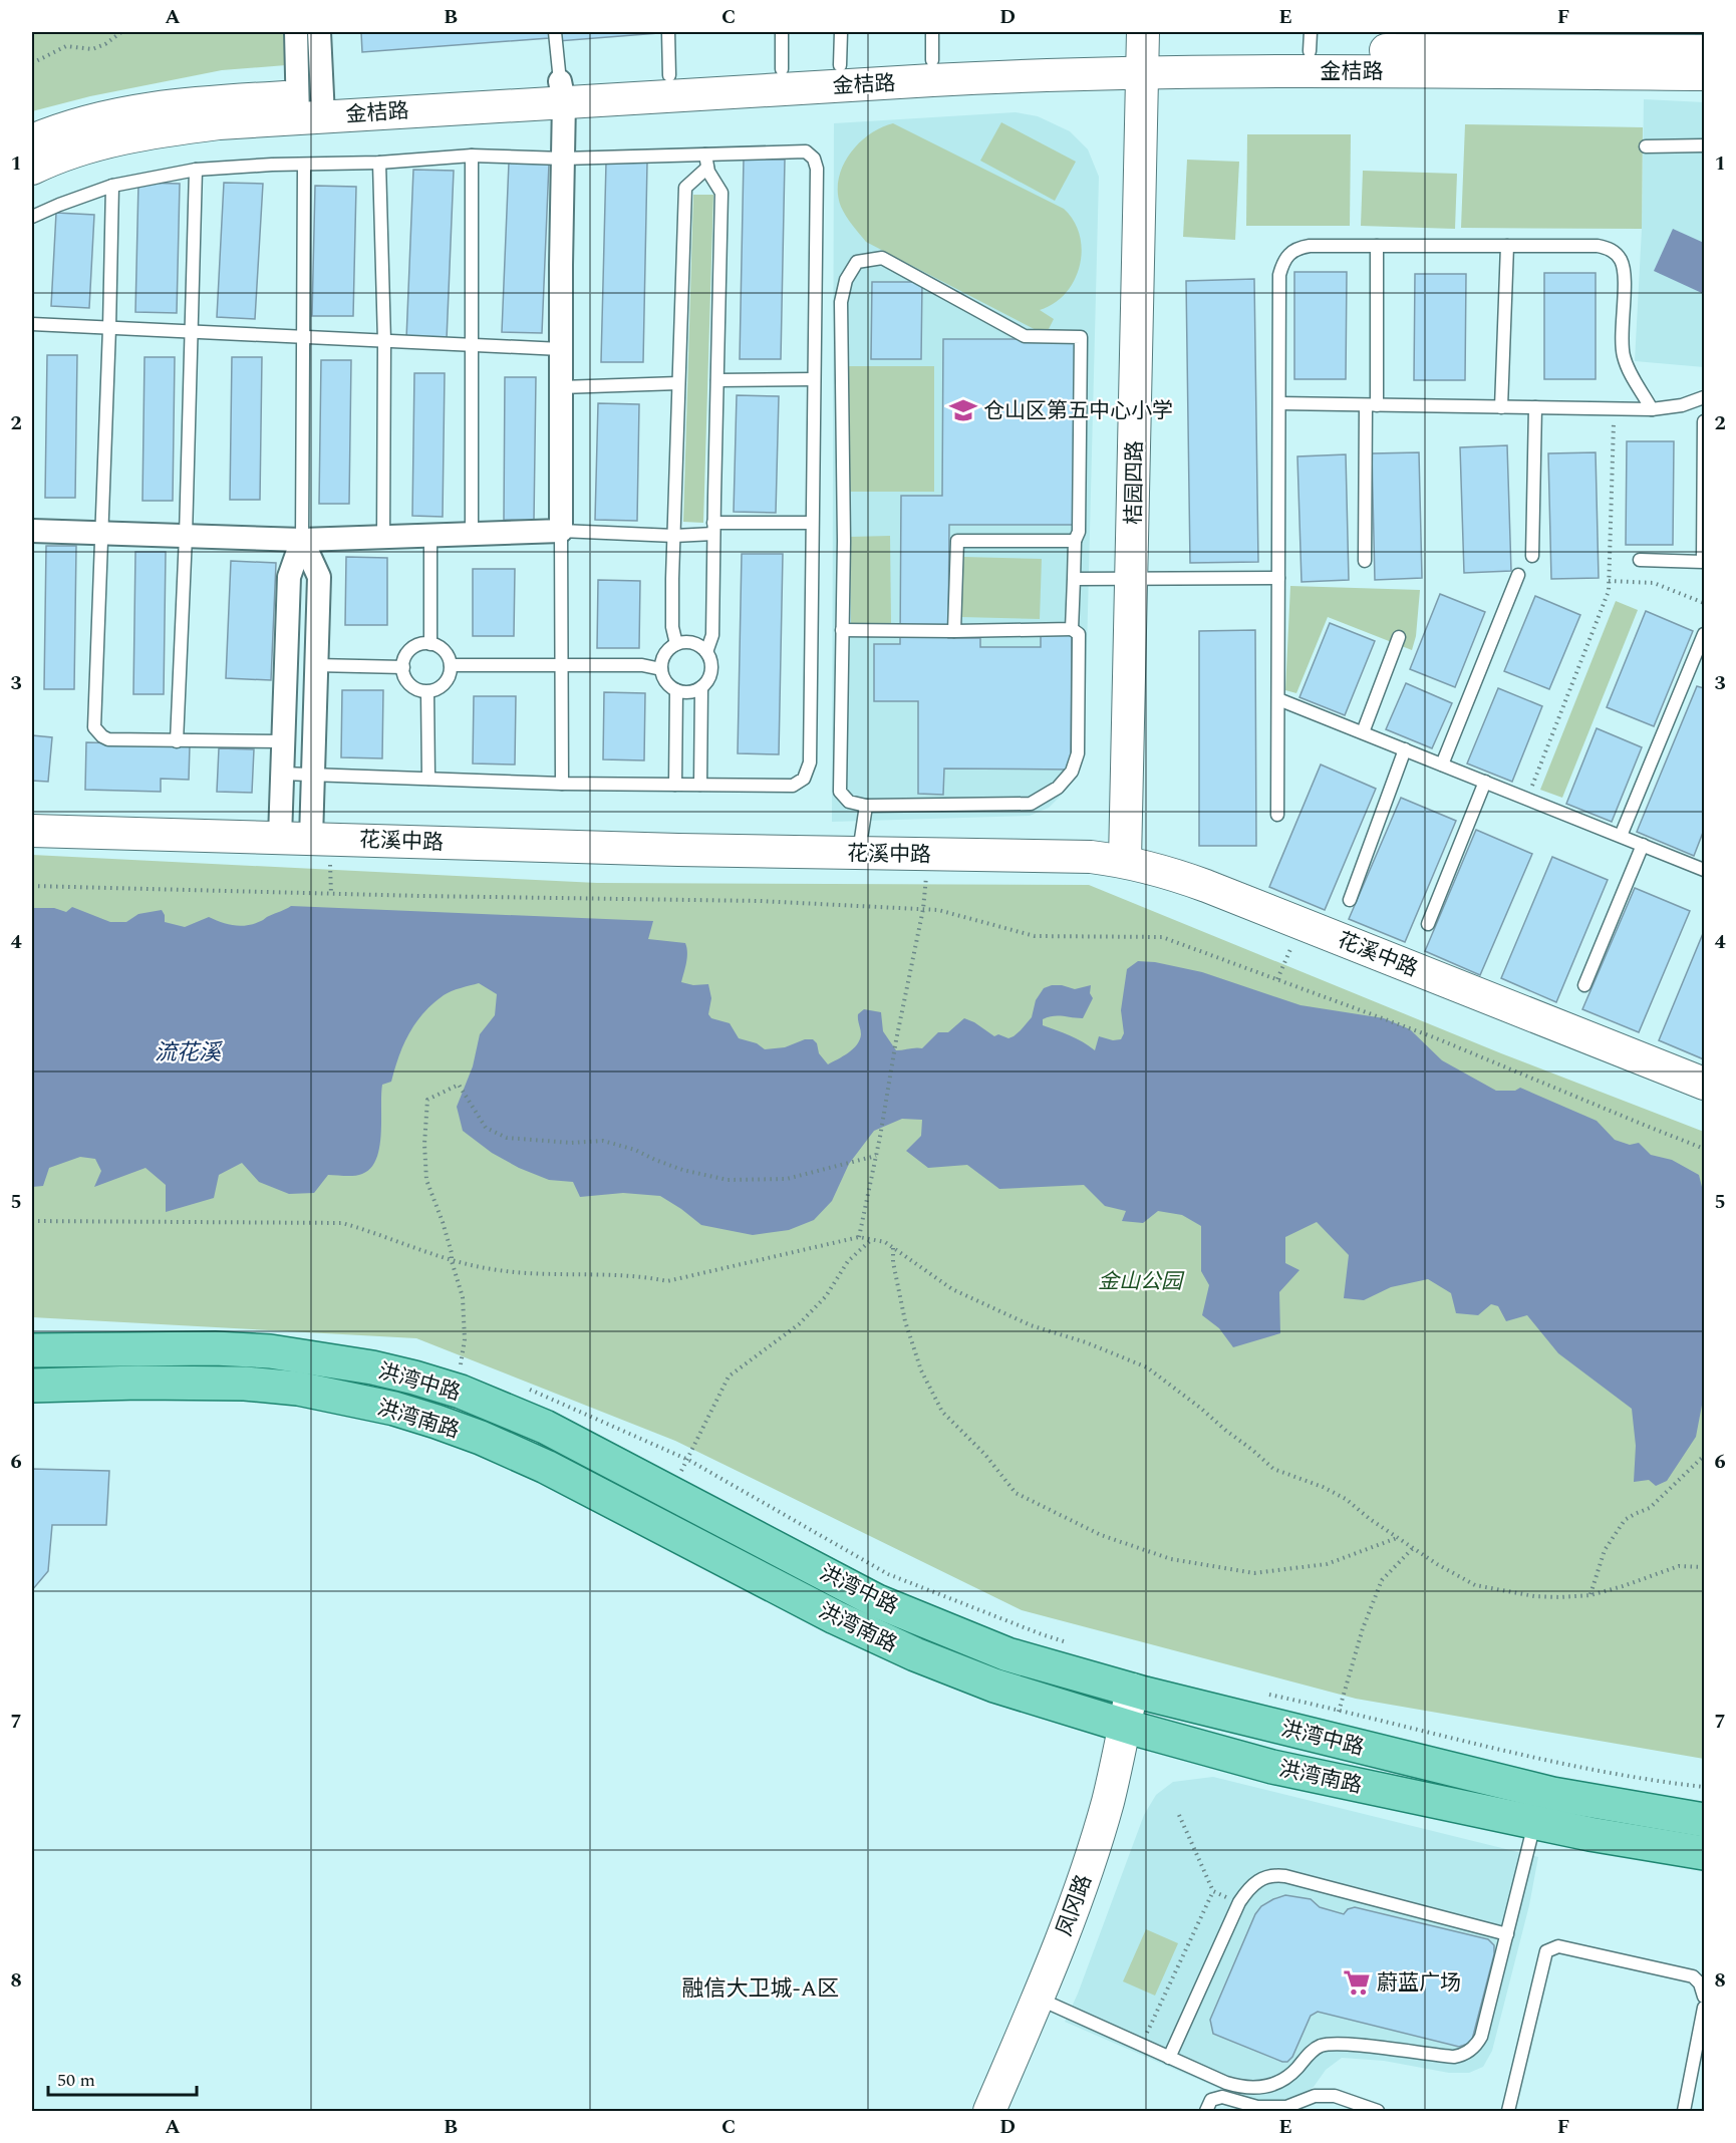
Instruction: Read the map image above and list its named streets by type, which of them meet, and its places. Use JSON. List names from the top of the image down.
{
  "streets": {
    "main road": [
      "金桔路",
      "桔园四路",
      "花溪中路",
      "洪湾中路",
      "洪湾南路",
      "凤冈路"
    ]
  },
  "crossings": [
    ["金桔路", "桔园四路"],
    ["桔园四路", "花溪中路"],
    ["洪湾中路", "凤冈路"],
    ["洪湾南路", "凤冈路"]
  ],
  "districts": ["融信大卫城-A区"],
  "water": ["流花溪"],
  "parks": ["金山公园"],
  "places": {
    "school or university": ["仓山区第五中心小学"],
    "supermarket": ["蔚蓝广场"]
  },
  "scale_bar": "50 m",
  "grid": {
    "columns": [
      "A",
      "B",
      "C",
      "D",
      "E",
      "F"
    ],
    "rows": [
      "1",
      "2",
      "3",
      "4",
      "5",
      "6",
      "7",
      "8"
    ]
  }
}
